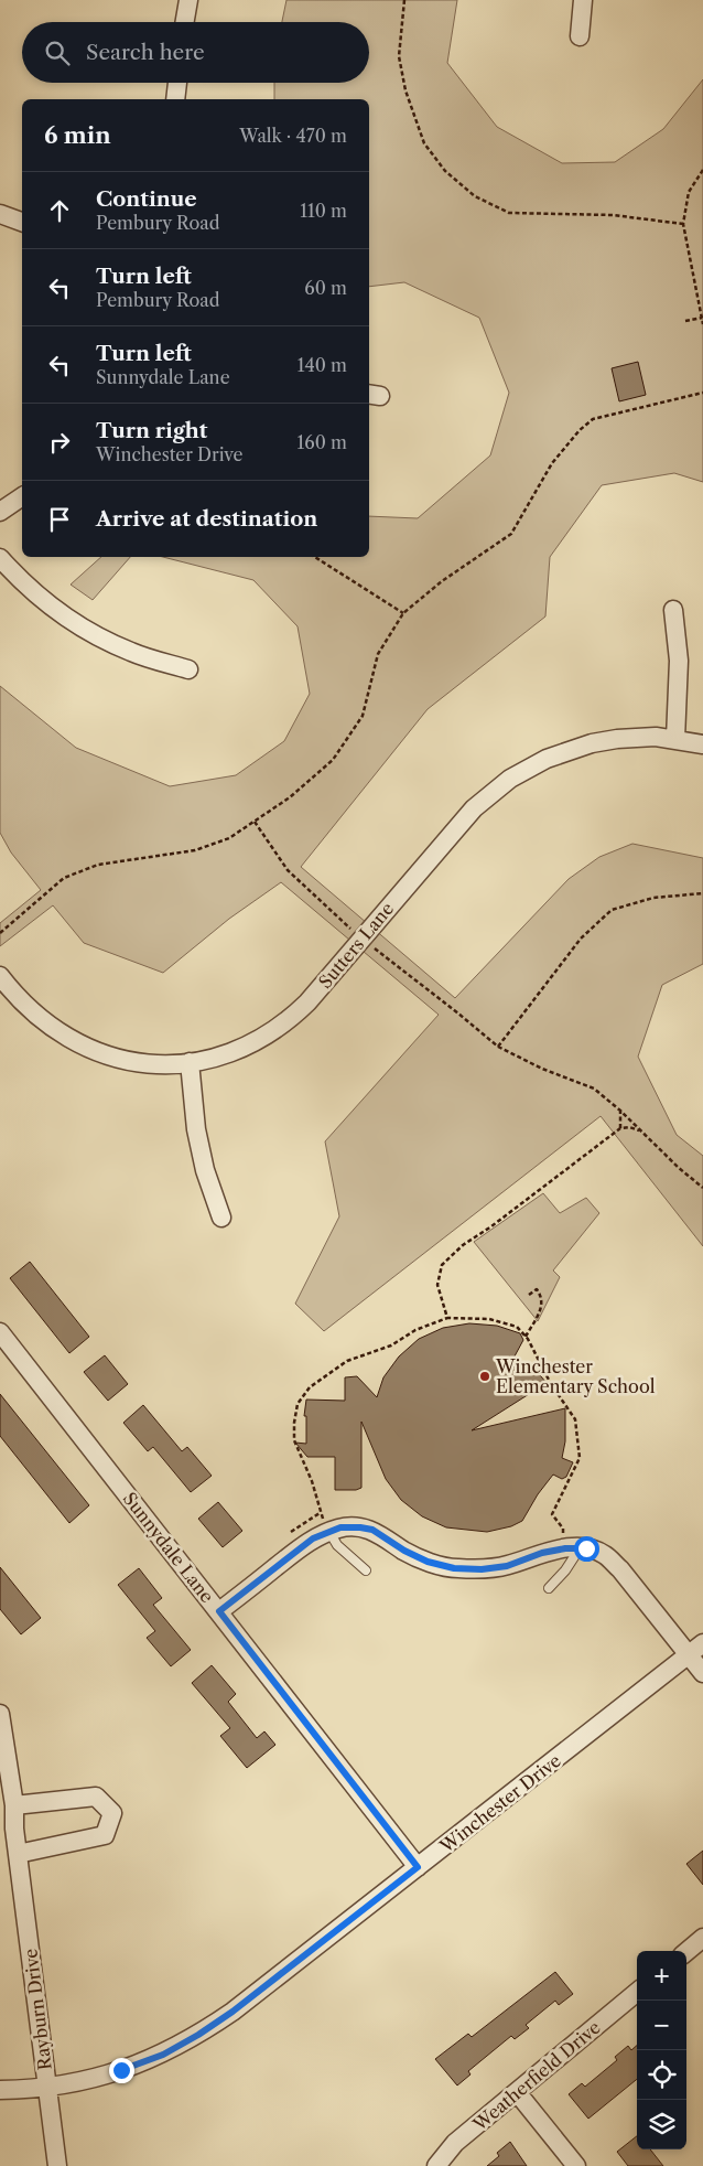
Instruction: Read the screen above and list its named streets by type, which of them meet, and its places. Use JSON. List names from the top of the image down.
{
  "streets": {
    "street": [
      "Sutters Lane",
      "Sunnydale Lane",
      "Winchester Drive",
      "Rayburn Drive",
      "Weatherfield Drive"
    ]
  },
  "crossings": [
    ["Sunnydale Lane", "Winchester Drive"],
    ["Winchester Drive", "Rayburn Drive"]
  ],
  "places": ["Winchester Elementary School"],
  "page": {
    "search": "Search here",
    "heading": ["6 min", "Walk · 470 m"],
    "list": [
      ["Continue", "Pembury Road", "110 m"],
      ["Turn left", "Pembury Road", "60 m"],
      ["Turn left", "Sunnydale Lane", "140 m"],
      ["Turn right", "Winchester Drive", "160 m"],
      "Arrive at destination"
    ],
    "map_buttons": ["+", "−"]
  }
}
